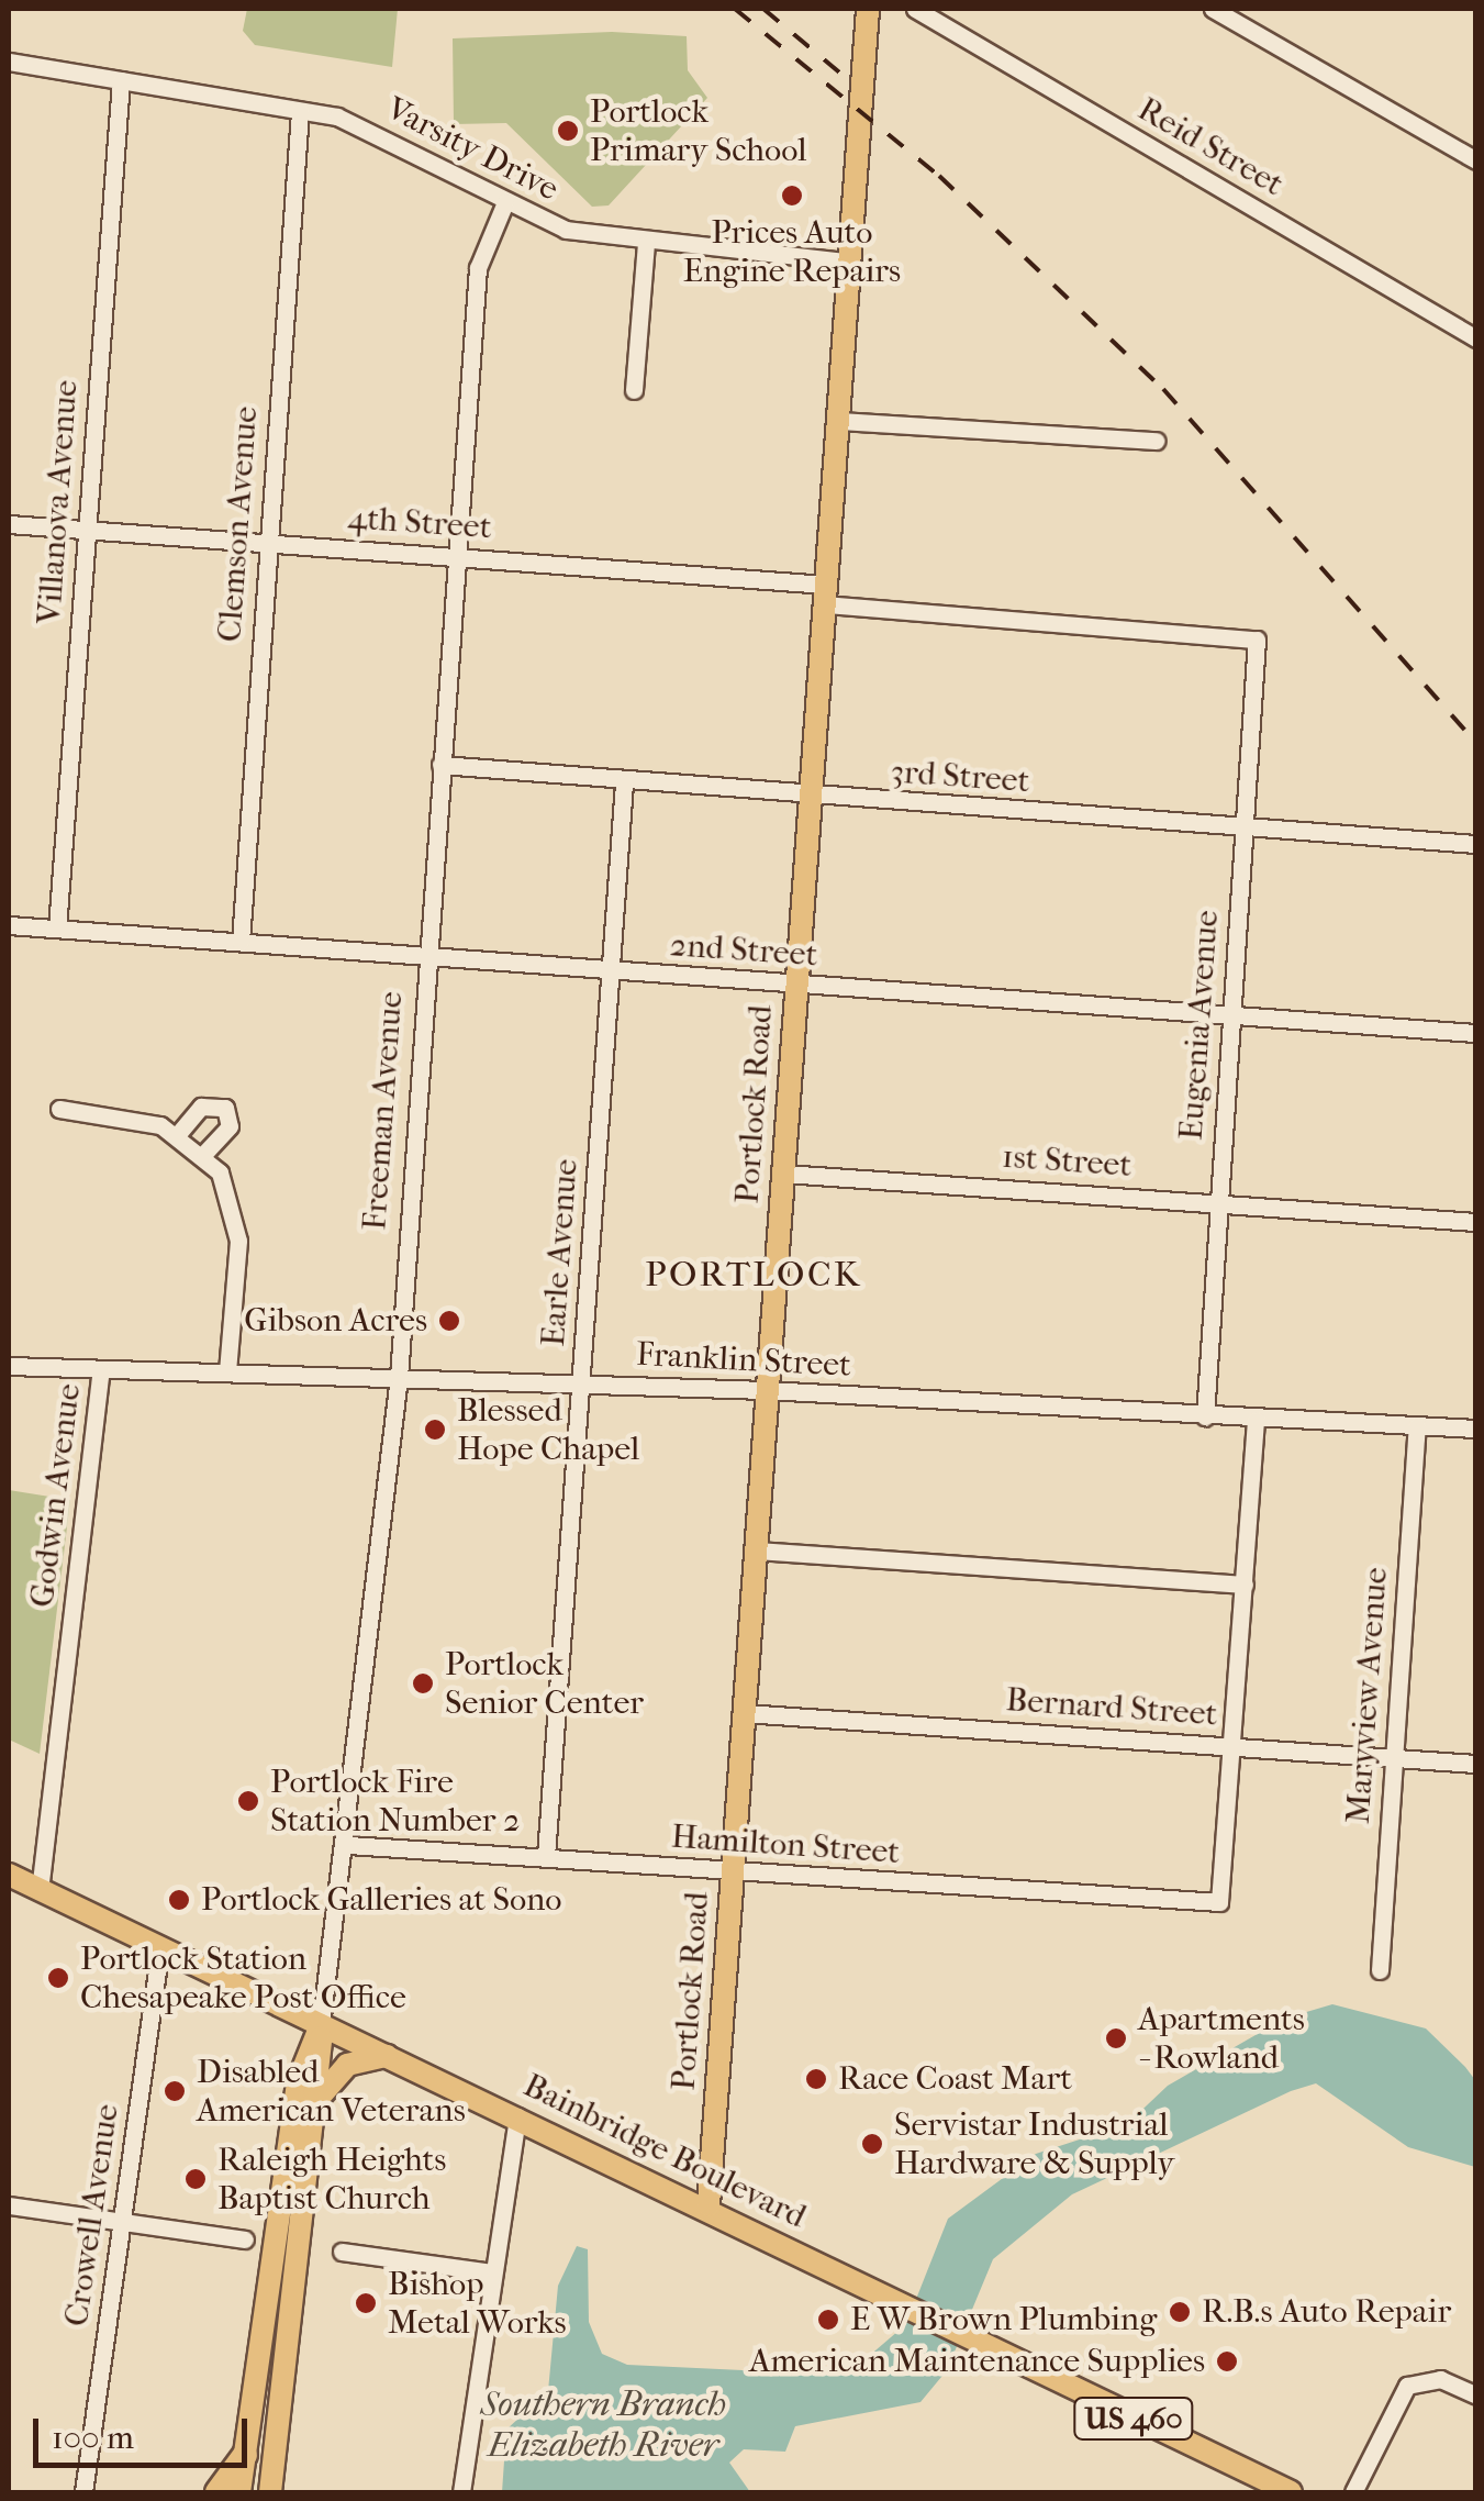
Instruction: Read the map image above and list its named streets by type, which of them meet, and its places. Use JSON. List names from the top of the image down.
{
  "streets": {
    "main road": [
      "Portlock Road",
      "Freeman Avenue",
      "Bainbridge Boulevard",
      "US 460"
    ],
    "street": [
      "Reid Street",
      "Varsity Drive",
      "Villanova Avenue",
      "4th Street",
      "Clemson Avenue",
      "3rd Street",
      "2nd Street",
      "Eugenia Avenue",
      "1st Street",
      "Earle Avenue",
      "Franklin Street",
      "Godwin Avenue",
      "Maryview Avenue",
      "Bernard Street",
      "Hamilton Street",
      "Crowell Avenue"
    ]
  },
  "crossings": [
    ["Varsity Drive", "Villanova Avenue"],
    ["Varsity Drive", "Clemson Avenue"],
    ["Varsity Drive", "Portlock Road"],
    ["Varsity Drive", "Freeman Avenue"],
    ["Villanova Avenue", "4th Street"],
    ["Villanova Avenue", "2nd Street"],
    ["4th Street", "Clemson Avenue"],
    ["4th Street", "Eugenia Avenue"],
    ["4th Street", "Portlock Road"],
    ["4th Street", "Freeman Avenue"],
    ["Clemson Avenue", "2nd Street"],
    ["3rd Street", "Eugenia Avenue"],
    ["3rd Street", "Portlock Road"],
    ["3rd Street", "Freeman Avenue"],
    ["3rd Street", "Earle Avenue"],
    ["2nd Street", "Eugenia Avenue"],
    ["2nd Street", "Portlock Road"],
    ["2nd Street", "Freeman Avenue"],
    ["2nd Street", "Earle Avenue"],
    ["Eugenia Avenue", "1st Street"],
    ["Eugenia Avenue", "Franklin Street"],
    ["Portlock Road", "1st Street"],
    ["Portlock Road", "Franklin Street"],
    ["Portlock Road", "Bernard Street"],
    ["Portlock Road", "Hamilton Street"],
    ["Portlock Road", "Bainbridge Boulevard"],
    ["Freeman Avenue", "Franklin Street"],
    ["Freeman Avenue", "Hamilton Street"],
    ["Freeman Avenue", "Bainbridge Boulevard"],
    ["Earle Avenue", "Franklin Street"],
    ["Earle Avenue", "Hamilton Street"],
    ["Franklin Street", "Godwin Avenue"],
    ["Franklin Street", "Maryview Avenue"],
    ["Godwin Avenue", "Bainbridge Boulevard"],
    ["Maryview Avenue", "Bernard Street"],
    ["Bernard Street", "Hamilton Street"],
    ["Bainbridge Boulevard", "Crowell Avenue"]
  ],
  "districts": ["PORTLOCK"],
  "water": ["Southern Branch Elizabeth River"],
  "places": [
    "Portlock Primary School",
    "Prices Auto Engine Repairs",
    "Gibson Acres",
    "Blessed Hope Chapel",
    "Portlock Senior Center",
    "Portlock Fire Station Number 2",
    "Portlock Galleries at Sono",
    "Portlock Station Chesapeake Post Office",
    "Apartments - Rowland",
    "Race Coast Mart",
    "Disabled American Veterans",
    "Servistar Industrial Hardware & Supply",
    "Raleigh Heights Baptist Church",
    "Bishop Metal Works",
    "R.B.s Auto Repair",
    "E W Brown Plumbing",
    "American Maintenance Supplies"
  ],
  "scale_bar": "100 m"
}
